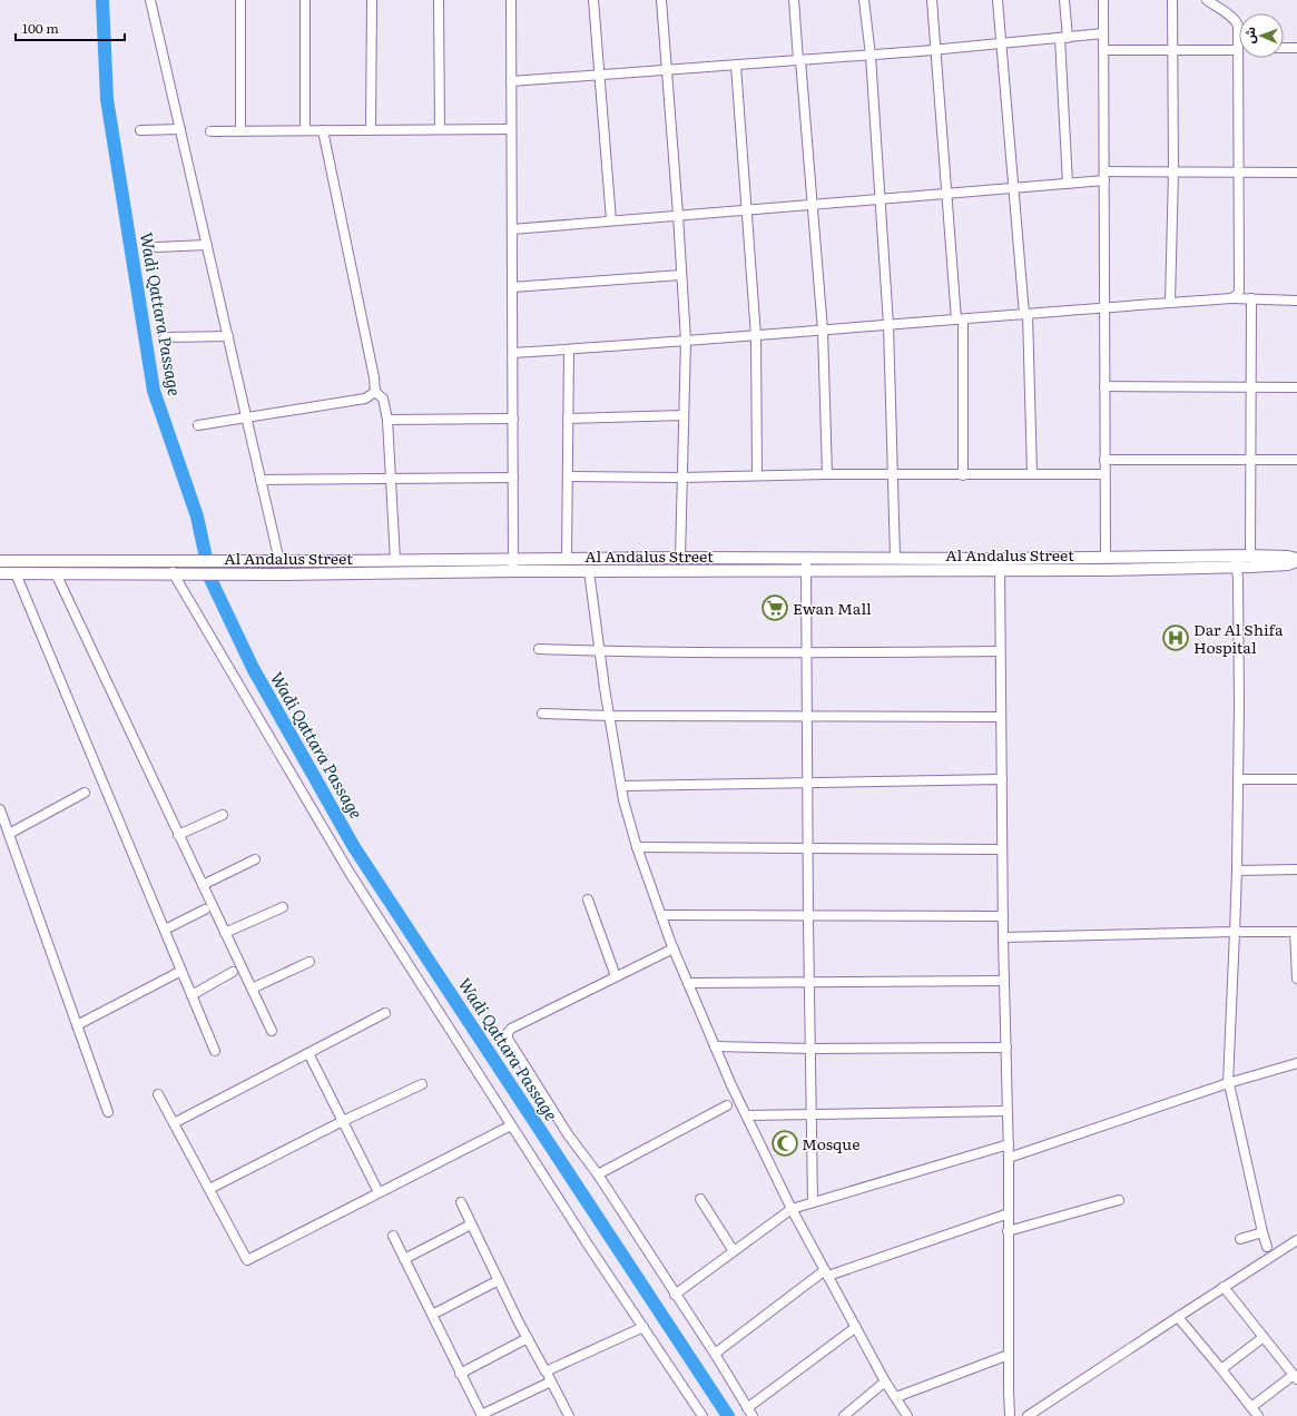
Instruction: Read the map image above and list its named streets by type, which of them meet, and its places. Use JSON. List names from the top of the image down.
{
  "streets": {
    "main road": ["Al Andalus Street"]
  },
  "water": ["Wadi Qattara Passage"],
  "places": {
    "supermarket": ["Ewan Mall"],
    "hospital": ["Dar Al Shifa Hospital"],
    "mosque": ["Mosque"]
  },
  "scale_bar": "100 m",
  "north": "left"
}
